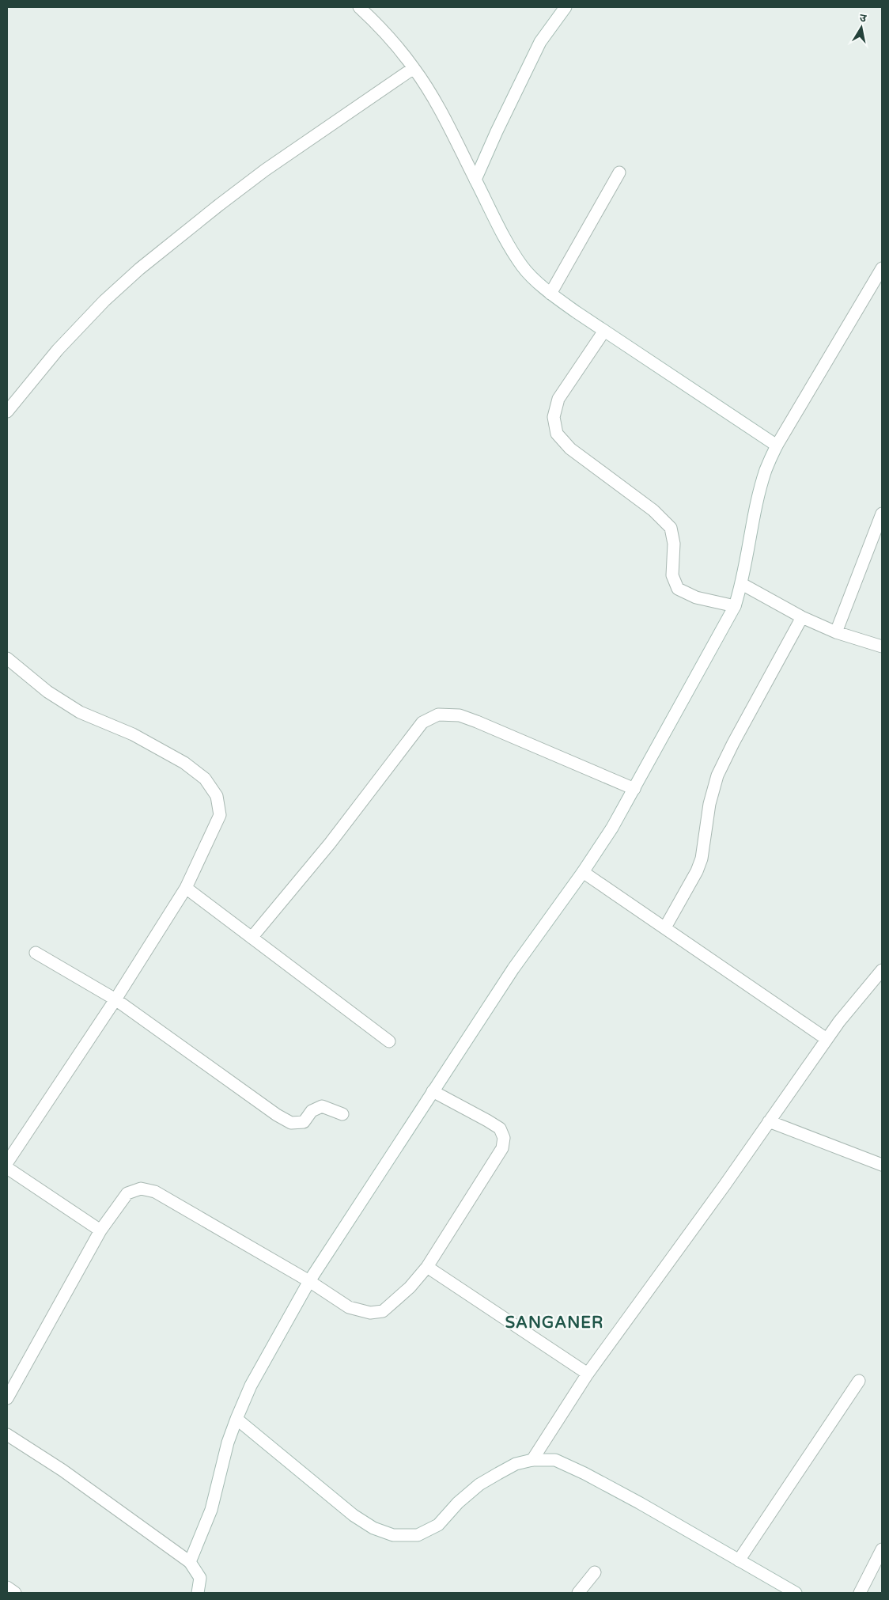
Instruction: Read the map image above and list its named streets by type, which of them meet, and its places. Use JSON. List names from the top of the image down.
{
  "districts": ["SANGANER"],
  "north": "top"
}
